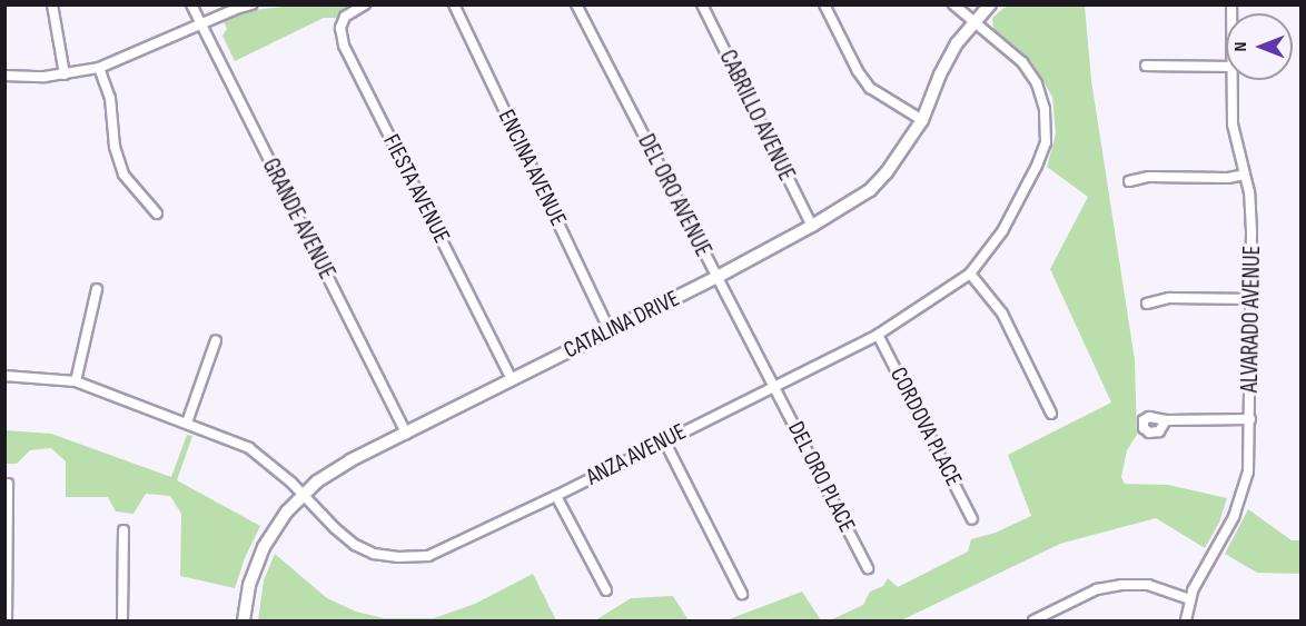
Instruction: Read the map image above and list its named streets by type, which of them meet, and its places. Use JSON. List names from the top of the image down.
{
  "streets": {
    "street": [
      "CABRILLO AVENUE",
      "ENCINA AVENUE",
      "FIESTA AVENUE",
      "DEL ORO AVENUE",
      "GRANDE AVENUE",
      "ALVARADO AVENUE",
      "CATALINA DRIVE",
      "CORDOVA PLACE",
      "ANZA AVENUE",
      "DEL ORO PLACE"
    ]
  },
  "crossings": [
    ["CABRILLO AVENUE", "CATALINA DRIVE"],
    ["ENCINA AVENUE", "CATALINA DRIVE"],
    ["FIESTA AVENUE", "CATALINA DRIVE"],
    ["DEL ORO AVENUE", "CATALINA DRIVE"],
    ["DEL ORO AVENUE", "ANZA AVENUE"],
    ["DEL ORO AVENUE", "DEL ORO PLACE"],
    ["GRANDE AVENUE", "CATALINA DRIVE"],
    ["CATALINA DRIVE", "ANZA AVENUE"],
    ["CORDOVA PLACE", "ANZA AVENUE"],
    ["ANZA AVENUE", "DEL ORO PLACE"]
  ],
  "north": "left"
}
